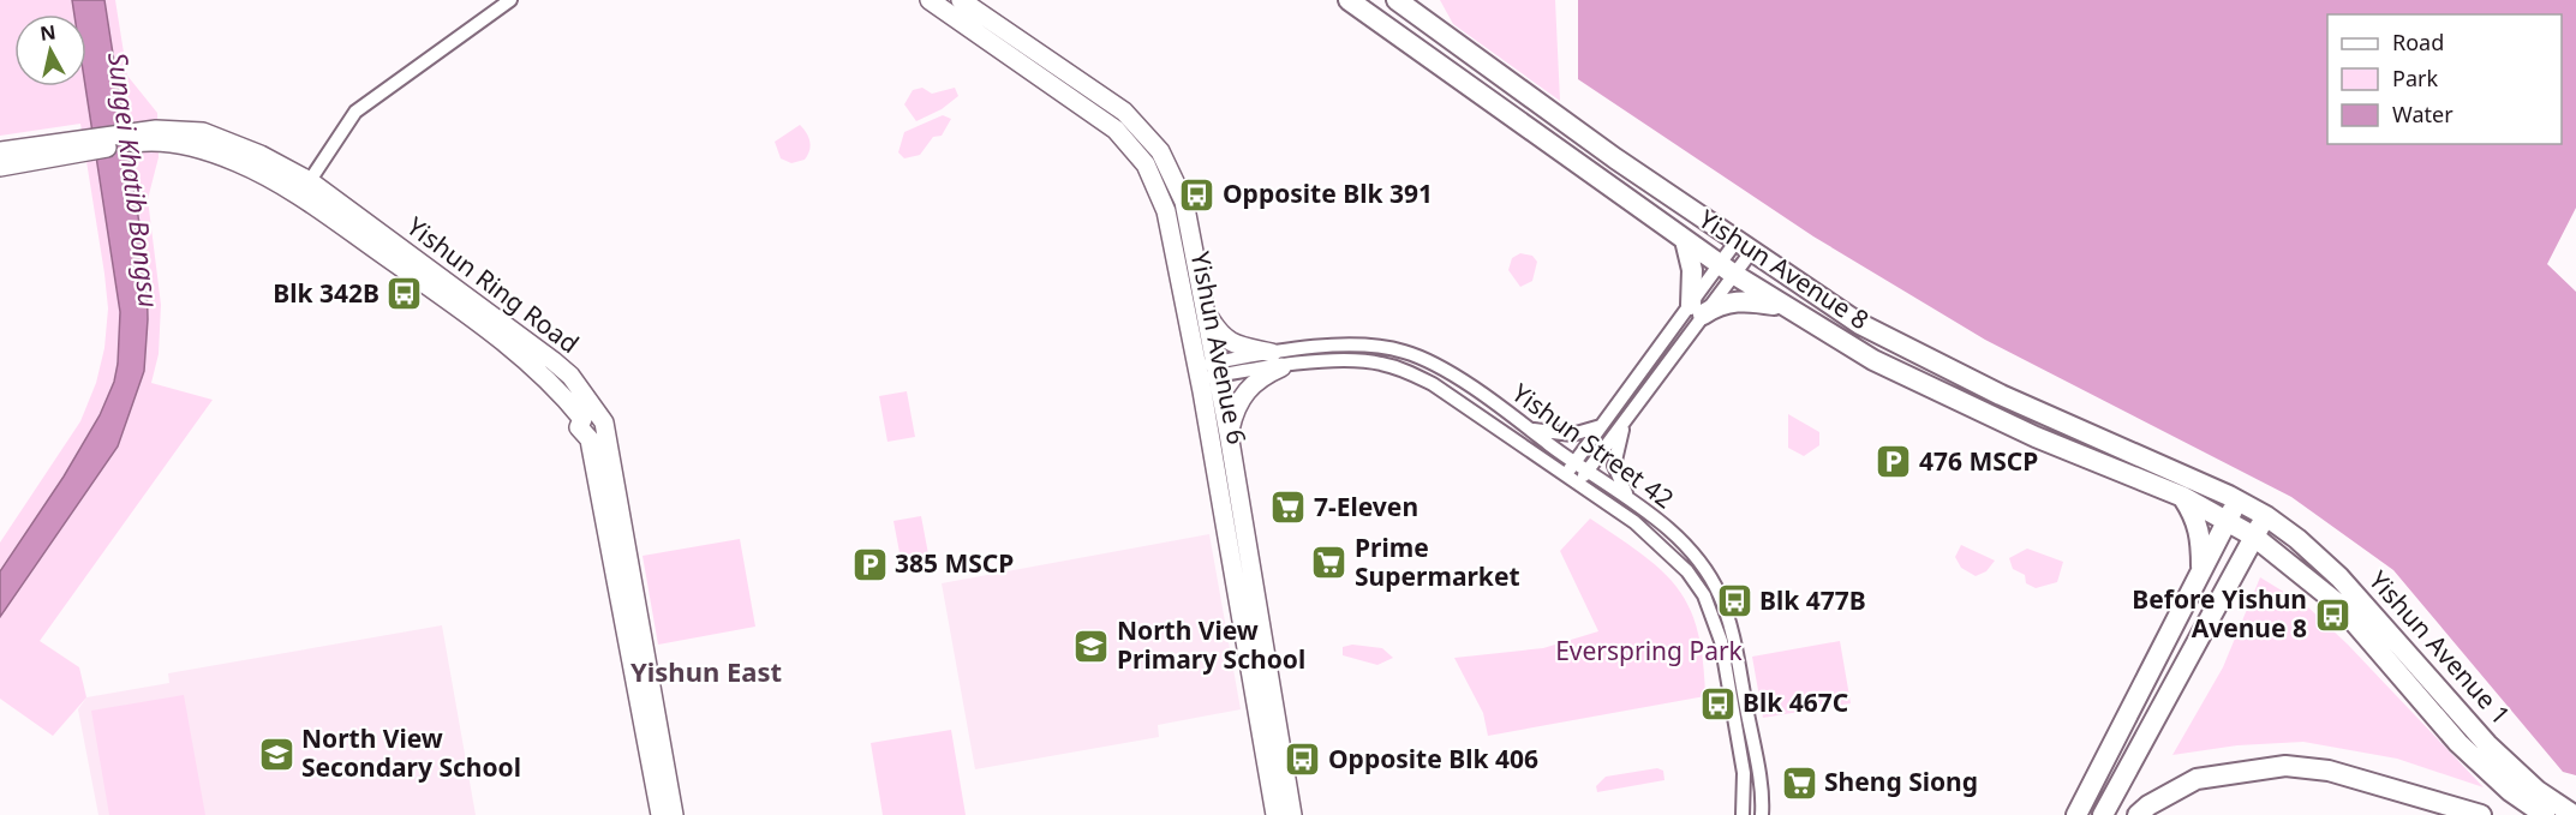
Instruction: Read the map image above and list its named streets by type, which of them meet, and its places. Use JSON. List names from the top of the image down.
{
  "streets": {
    "main road": [
      "Yishun Avenue 8",
      "Yishun Ring Road",
      "Yishun Avenue 6",
      "Yishun Avenue 1"
    ],
    "street": ["Yishun Street 42"]
  },
  "crossings": [
    ["Yishun Avenue 8", "Yishun Avenue 1"],
    ["Yishun Avenue 6", "Yishun Street 42"]
  ],
  "districts": ["Yishun East"],
  "water": ["Sungei Khatib Bongsu"],
  "parks": ["Everspring Park"],
  "places": {
    "bus stop": [
      "Opposite Blk 391",
      "Blk 342B",
      "Blk 477B",
      "Before Yishun Avenue 8",
      "Blk 467C",
      "Opposite Blk 406"
    ],
    "parking": ["476 MSCP", "385 MSCP"],
    "supermarket": ["7-Eleven", "Prime Supermarket", "Sheng Siong"],
    "school or university": ["North View Primary School", "North View Secondary School"]
  },
  "legend": ["Road", "Park", "Water"],
  "north": "top"
}
